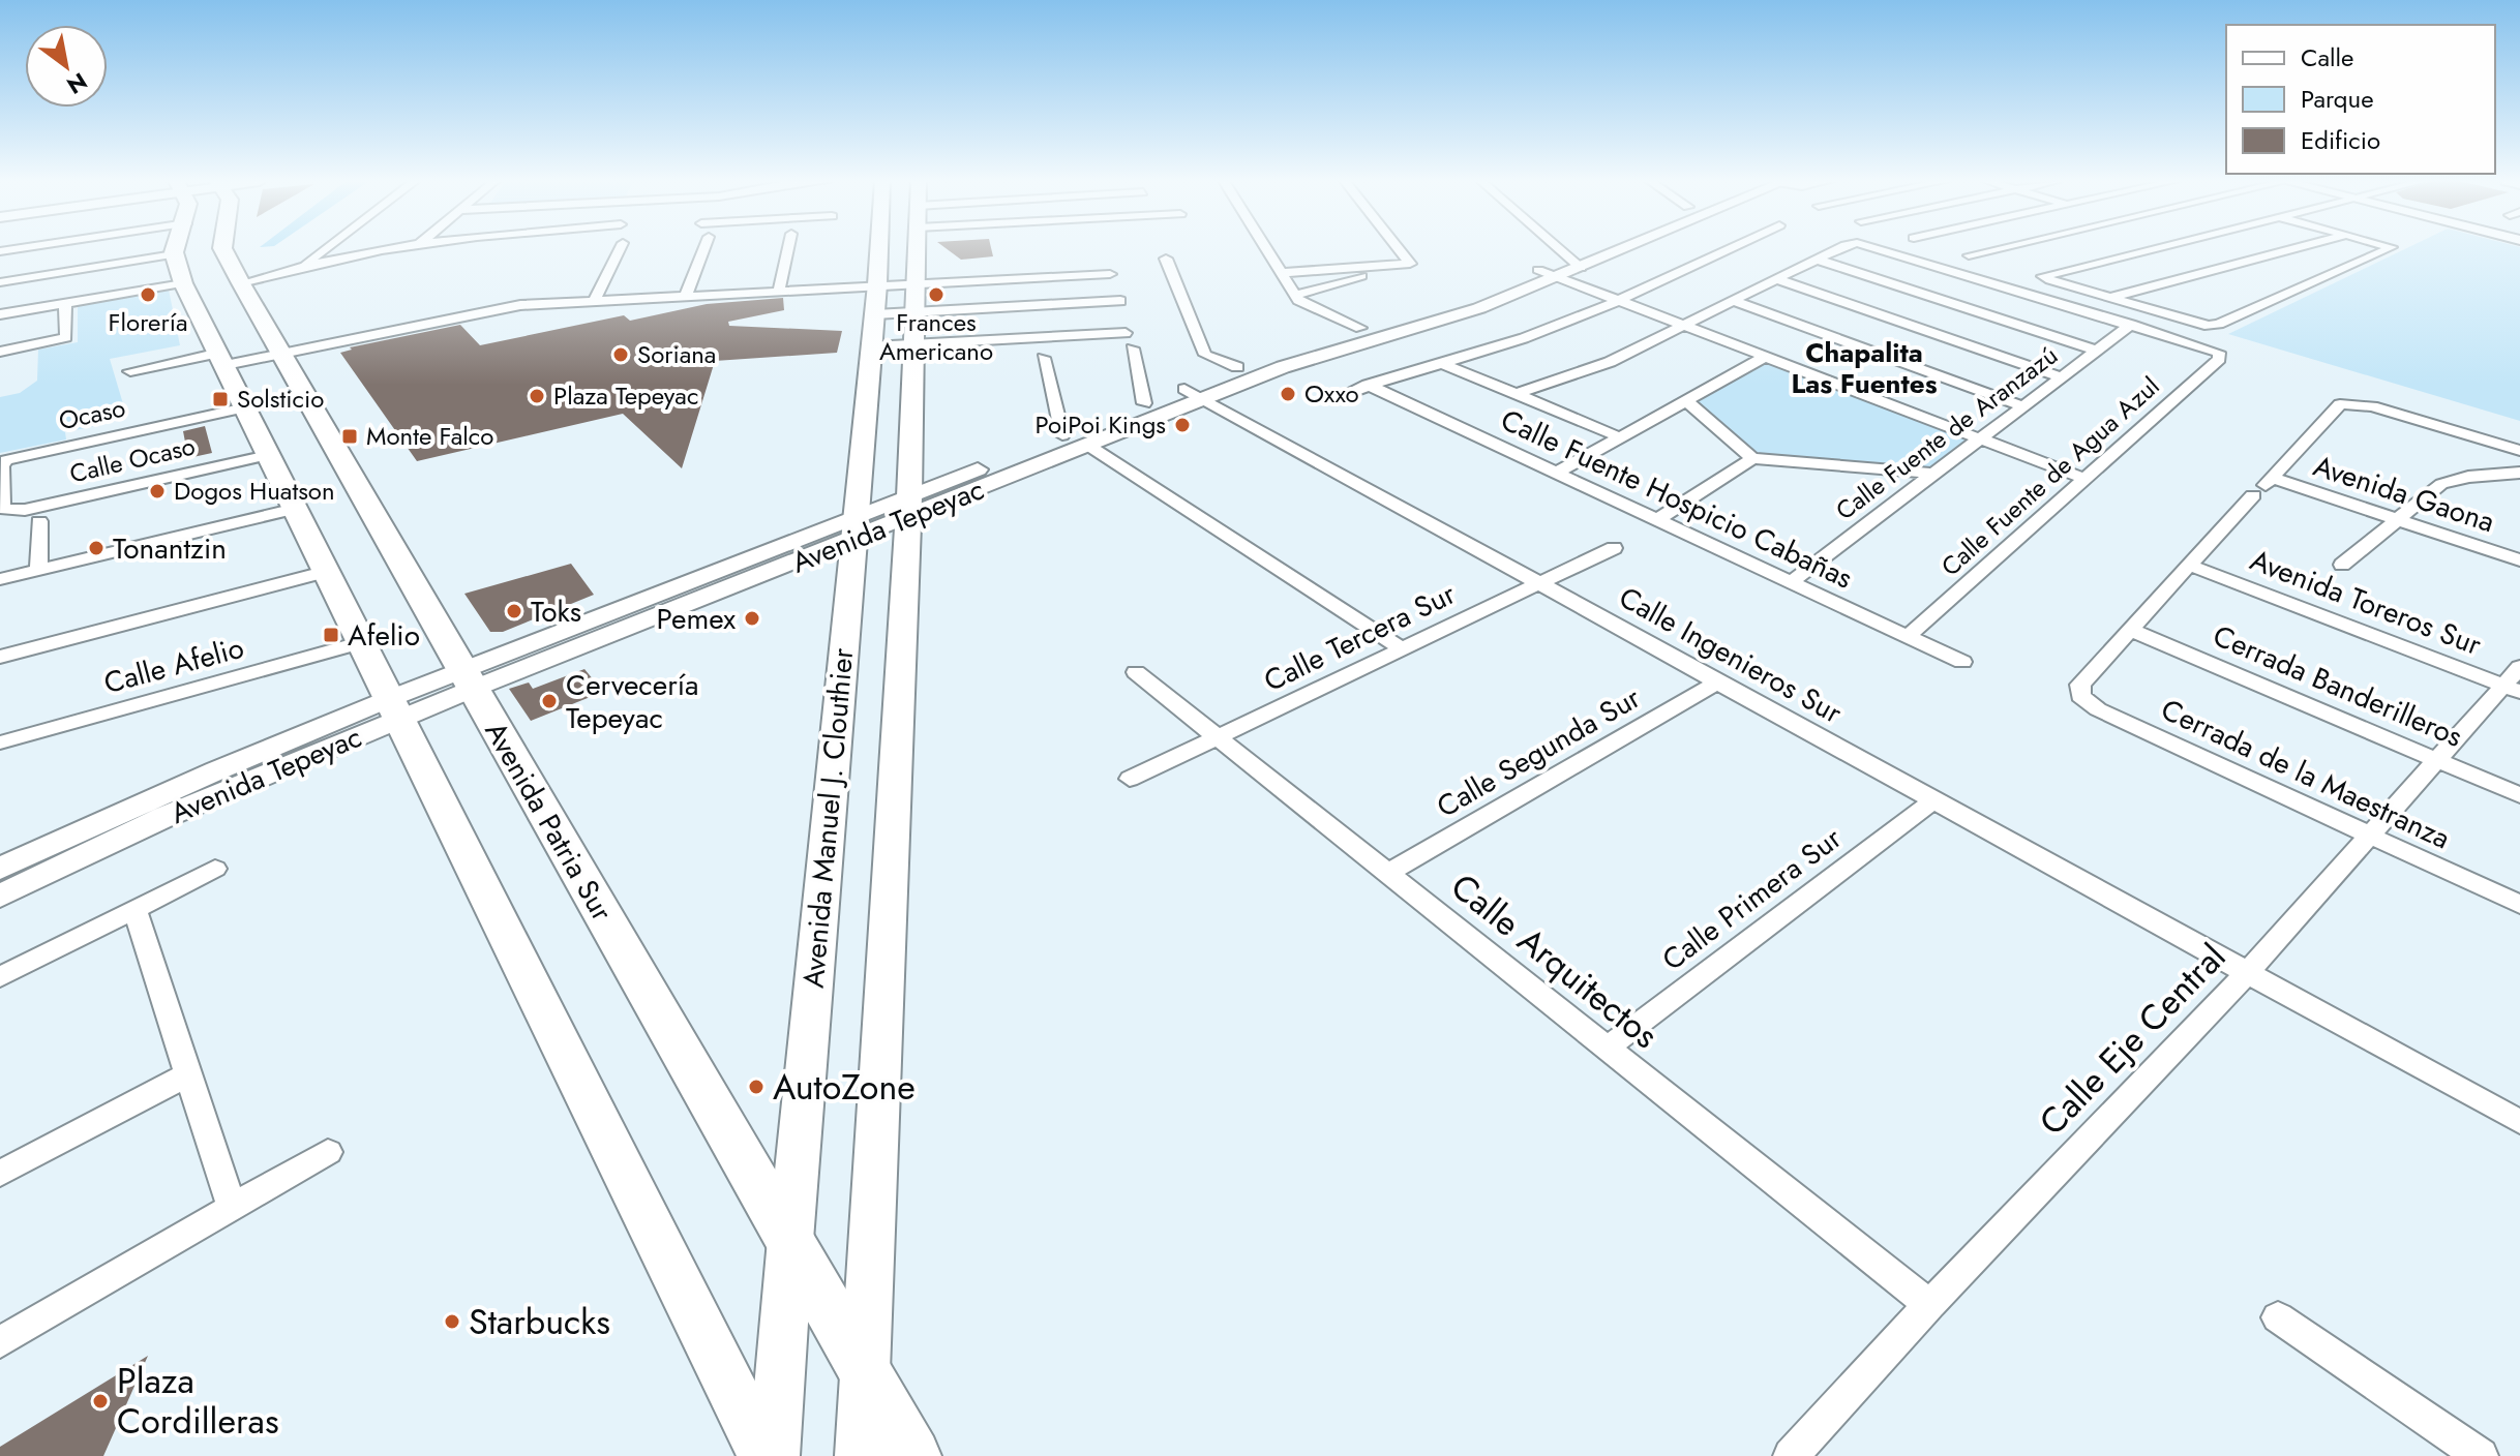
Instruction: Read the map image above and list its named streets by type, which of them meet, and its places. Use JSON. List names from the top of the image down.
{
  "streets": {
    "main road": ["Avenida Manuel J. Clouthier", "Avenida Patria Sur"],
    "street": [
      "Ocaso",
      "Calle Fuente de Aranzazú",
      "Calle Ocaso",
      "Calle Fuente de Agua Azul",
      "Avenida Gaona",
      "Calle Fuente Hospicio Cabañas",
      "Avenida Tepeyac",
      "Avenida Toreros Sur",
      "Calle Tercera Sur",
      "Calle Ingenieros Sur",
      "Calle Afelio",
      "Cerrada Banderilleros",
      "Calle Segunda Sur",
      "Cerrada de la Maestranza",
      "Calle Primera Sur",
      "Calle Arquitectos",
      "Calle Eje Central"
    ]
  },
  "crossings": [
    ["Ocaso", "Calle Ocaso"],
    ["Calle Fuente de Aranzazú", "Calle Fuente de Agua Azul"],
    ["Calle Fuente de Aranzazú", "Calle Fuente Hospicio Cabañas"],
    ["Calle Fuente de Agua Azul", "Calle Fuente Hospicio Cabañas"],
    ["Avenida Tepeyac", "Calle Ingenieros Sur"],
    ["Avenida Tepeyac", "Avenida Manuel J. Clouthier"],
    ["Avenida Tepeyac", "Avenida Patria Sur"],
    ["Avenida Toreros Sur", "Calle Eje Central"],
    ["Calle Tercera Sur", "Calle Ingenieros Sur"],
    ["Calle Tercera Sur", "Calle Arquitectos"],
    ["Calle Ingenieros Sur", "Calle Segunda Sur"],
    ["Calle Ingenieros Sur", "Calle Primera Sur"],
    ["Calle Ingenieros Sur", "Calle Eje Central"],
    ["Cerrada Banderilleros", "Cerrada de la Maestranza"],
    ["Cerrada Banderilleros", "Calle Eje Central"],
    ["Calle Segunda Sur", "Calle Arquitectos"],
    ["Cerrada de la Maestranza", "Calle Eje Central"],
    ["Avenida Manuel J. Clouthier", "Avenida Patria Sur"],
    ["Calle Primera Sur", "Calle Arquitectos"],
    ["Calle Arquitectos", "Calle Eje Central"]
  ],
  "districts": ["Chapalita Las Fuentes"],
  "places": {
    "other": [
      "Florería",
      "Frances Americano",
      "Soriana",
      "Oxxo",
      "Plaza Tepeyac",
      "PoiPoi Kings",
      "Dogos Huatson",
      "Tonantzin",
      "Toks",
      "Pemex",
      "Cervecería Tepeyac",
      "AutoZone",
      "Starbucks",
      "Plaza Cordilleras"
    ],
    "transit": ["Solsticio", "Monte Falco", "Afelio"]
  },
  "legend": ["Calle", "Parque", "Edificio"],
  "north": "bottom right"
}
